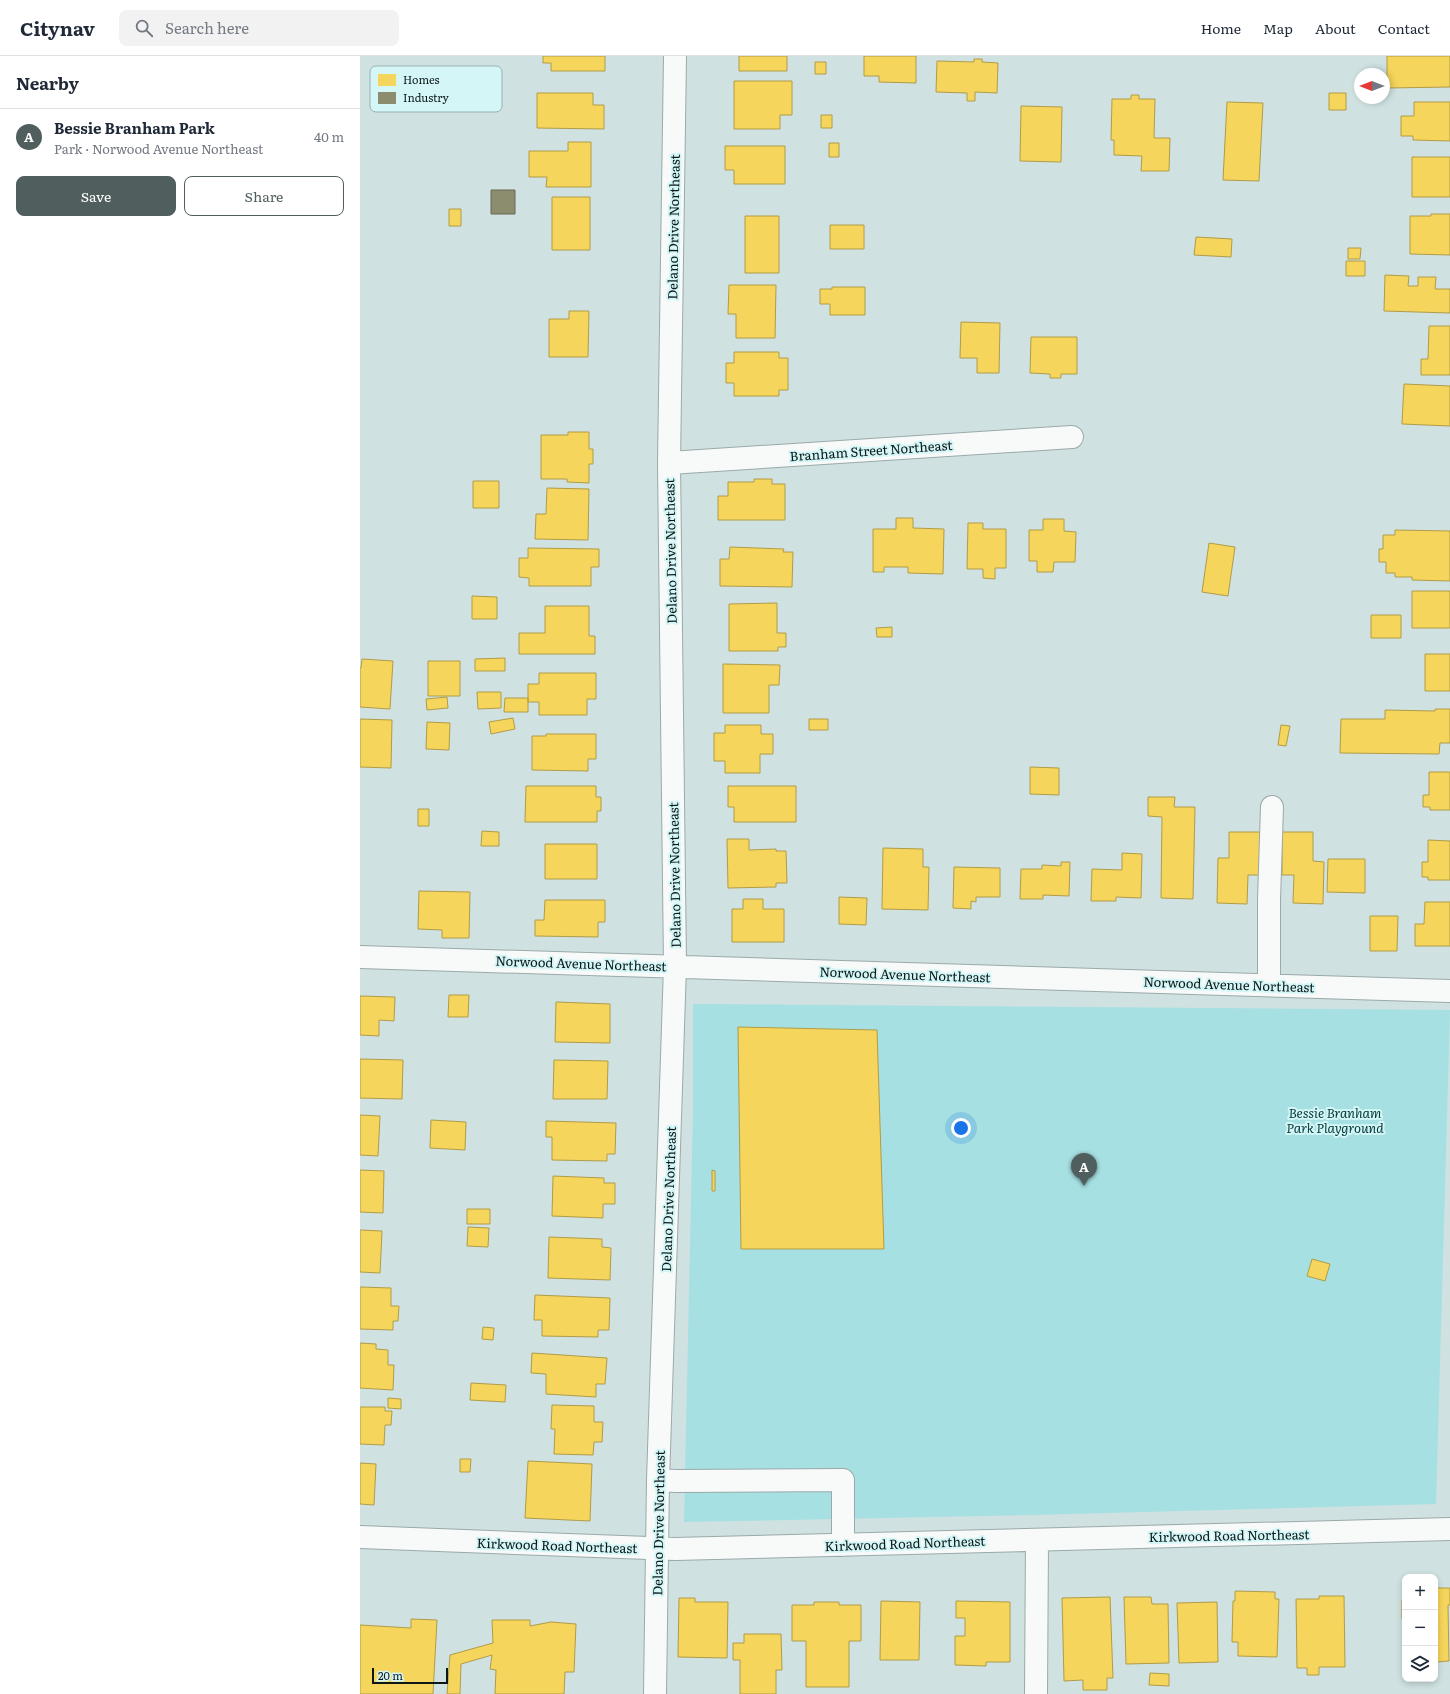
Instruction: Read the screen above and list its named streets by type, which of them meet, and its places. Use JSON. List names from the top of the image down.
{
  "streets": {
    "street": [
      "Delano Drive Northeast",
      "Branham Street Northeast",
      "Norwood Avenue Northeast",
      "Kirkwood Road Northeast"
    ]
  },
  "crossings": [
    ["Delano Drive Northeast", "Branham Street Northeast"],
    ["Delano Drive Northeast", "Norwood Avenue Northeast"],
    ["Delano Drive Northeast", "Kirkwood Road Northeast"]
  ],
  "parks": ["Bessie Branham Park Playground"],
  "legend": ["Homes", "Industry"],
  "scale_bar": "20 m",
  "north": "left",
  "page": {
    "header": "Citynav",
    "search": "Search here",
    "nav": [
      "Home",
      "Map",
      "About",
      "Contact"
    ],
    "heading": "Nearby",
    "list": [
      {
        "mark": "A",
        "name": "Bessie Branham Park",
        "note": "Park · Norwood Avenue Northeast",
        "value": "40 m"
      }
    ],
    "buttons": ["Save", "Share"],
    "pins": "A",
    "map_buttons": ["+", "−"],
    "scale": "20 m"
  }
}
